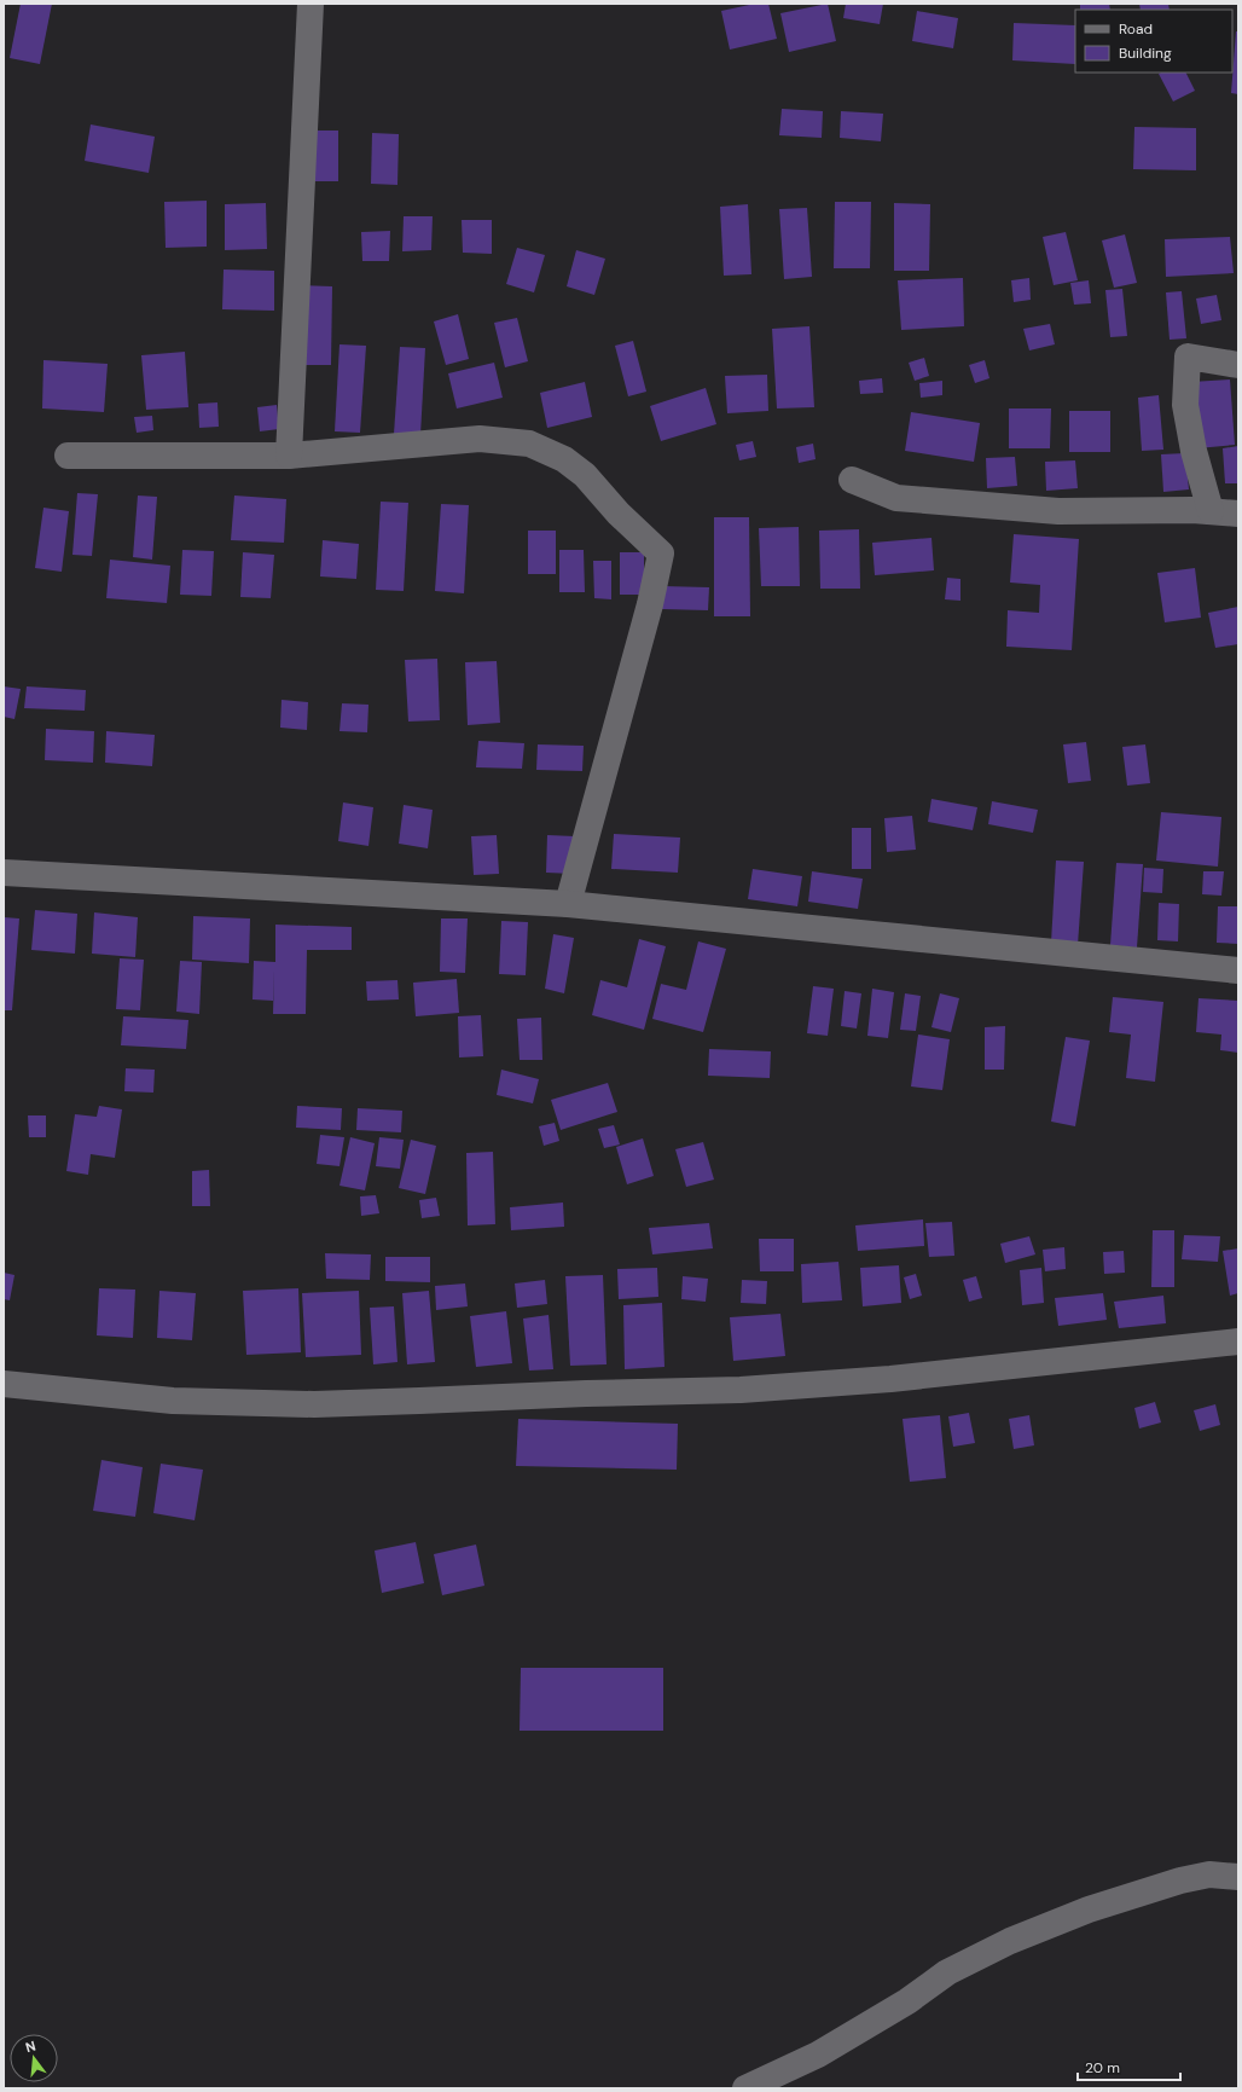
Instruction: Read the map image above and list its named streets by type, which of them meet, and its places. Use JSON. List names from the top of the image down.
{
  "legend": ["Road", "Building"],
  "scale_bar": "20 m",
  "north": "top"
}
